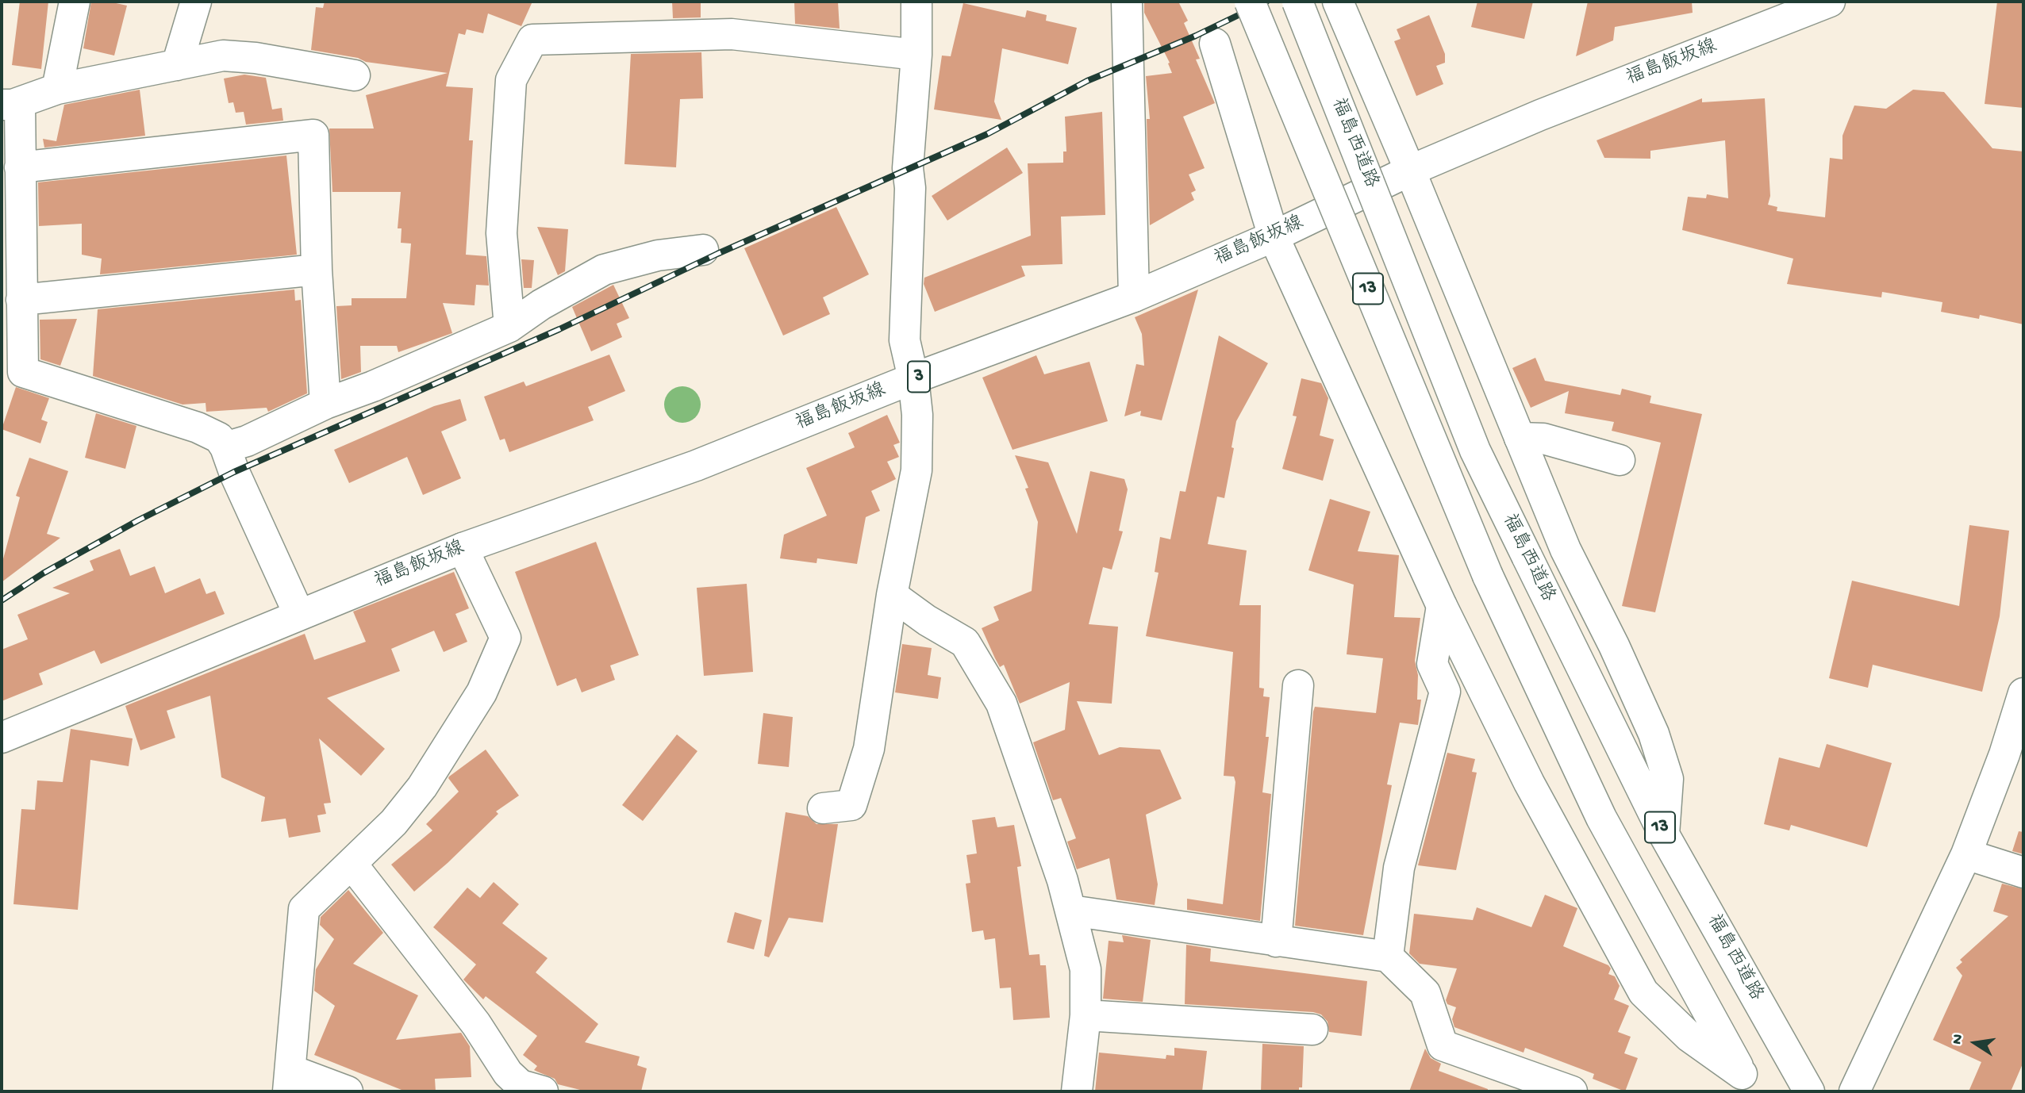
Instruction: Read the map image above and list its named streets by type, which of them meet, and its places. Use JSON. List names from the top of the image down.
{
  "streets": {
    "main road": [
      "福島飯坂線",
      "福島西道路",
      "13",
      "3"
    ]
  },
  "north": "left"
}
